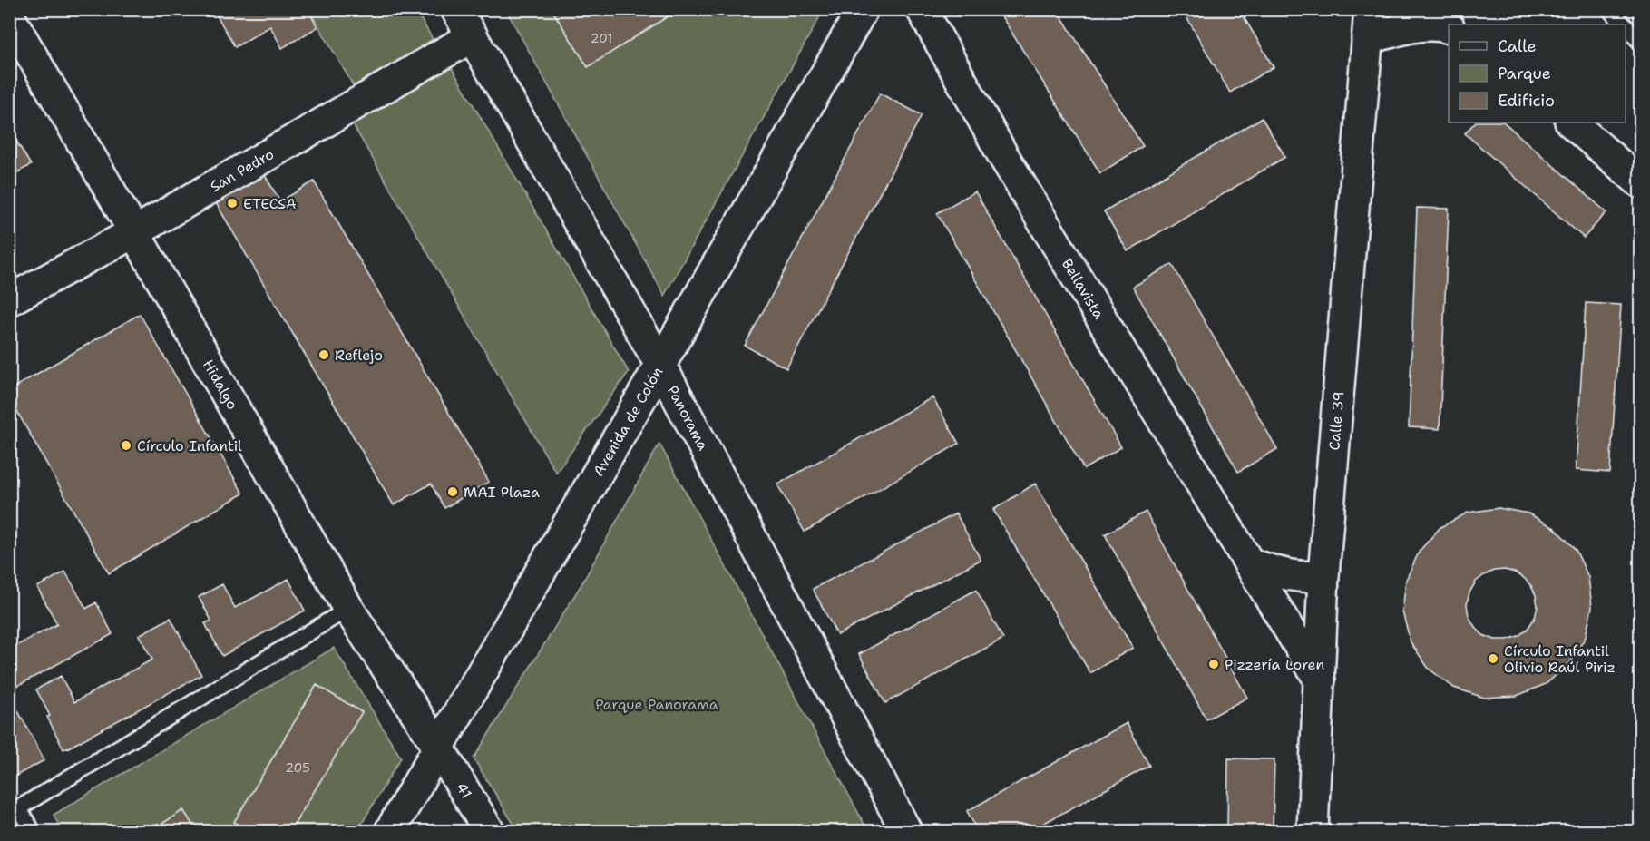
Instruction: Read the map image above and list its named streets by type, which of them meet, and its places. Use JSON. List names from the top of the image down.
{
  "streets": {
    "street": [
      "San Pedro",
      "Bellavista",
      "Hidalgo",
      "Panorama",
      "Calle 39",
      "Avenida de Colón",
      "41"
    ]
  },
  "crossings": [
    ["San Pedro", "Hidalgo"],
    ["San Pedro", "Panorama"],
    ["Bellavista", "Calle 39"],
    ["Hidalgo", "Avenida de Colón"],
    ["Hidalgo", "41"],
    ["Panorama", "Avenida de Colón"],
    ["Avenida de Colón", "41"]
  ],
  "parks": ["Parque Panorama"],
  "places": [
    "ETECSA",
    "Reflejo",
    "Círculo Infantil",
    "MAI Plaza",
    "Círculo Infantil Olivio Raúl Piriz",
    "Pizzería Loren"
  ],
  "house_numbers": ["201", "205"],
  "legend": ["Calle", "Parque", "Edificio"]
}
